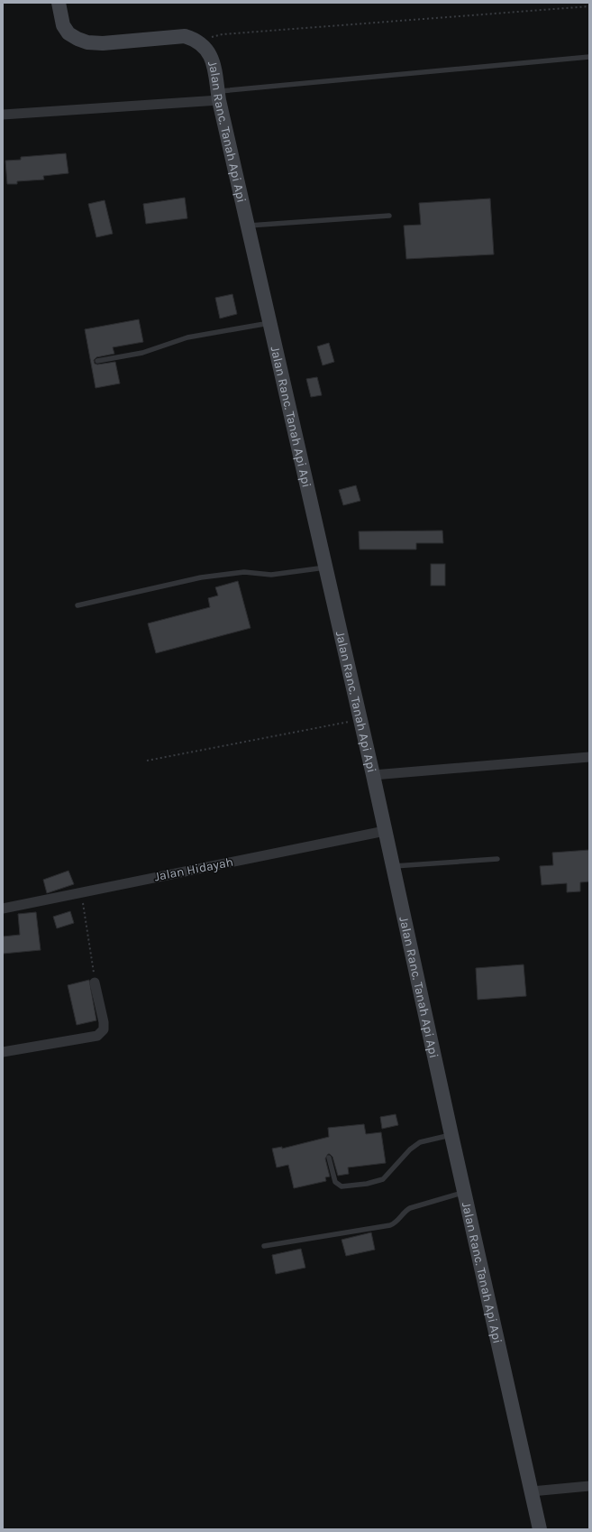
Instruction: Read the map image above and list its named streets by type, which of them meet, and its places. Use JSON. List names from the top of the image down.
{
  "streets": {
    "street": ["Jalan Ranc. Tanah Api Api", "Jalan Hidayah"]
  },
  "crossings": [
    ["Jalan Ranc. Tanah Api Api", "Jalan Hidayah"]
  ]
}
